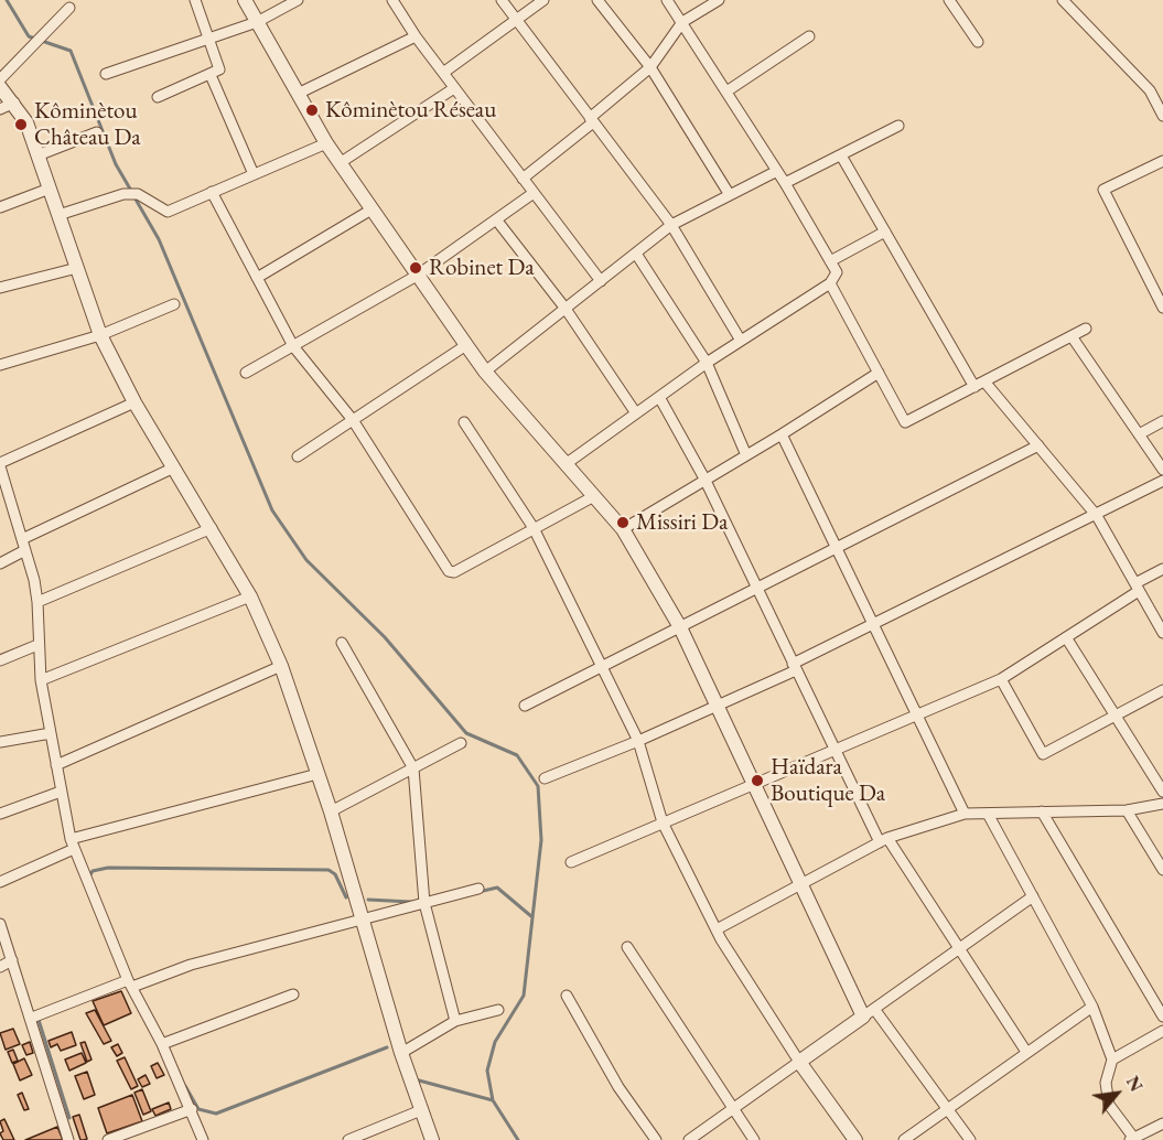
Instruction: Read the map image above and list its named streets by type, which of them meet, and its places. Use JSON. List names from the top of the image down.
{
  "places": [
    "Kôminètou Réseau",
    "Kôminètou Château Da",
    "Robinet Da",
    "Missiri Da",
    "Haïdara Boutique Da"
  ],
  "north": "top right"
}
